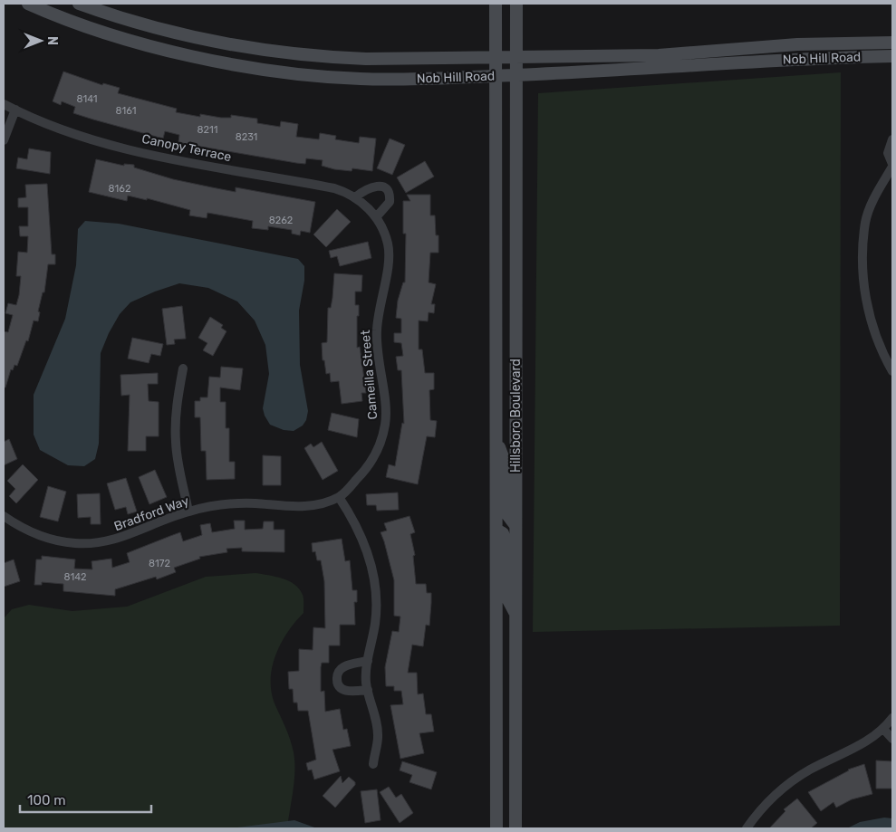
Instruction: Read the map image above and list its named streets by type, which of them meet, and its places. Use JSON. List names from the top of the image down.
{
  "streets": {
    "street": [
      "Nob Hill Road",
      "Canopy Terrace",
      "Cameilla Street",
      "Hillsboro Boulevard",
      "Bradford Way"
    ]
  },
  "crossings": [
    ["Nob Hill Road", "Hillsboro Boulevard"],
    ["Canopy Terrace", "Cameilla Street"],
    ["Cameilla Street", "Bradford Way"]
  ],
  "house_numbers": [
    "8141",
    "8161",
    "8211",
    "8231",
    "8162",
    "8262",
    "8172",
    "8142"
  ],
  "scale_bar": "100 m",
  "north": "right"
}
